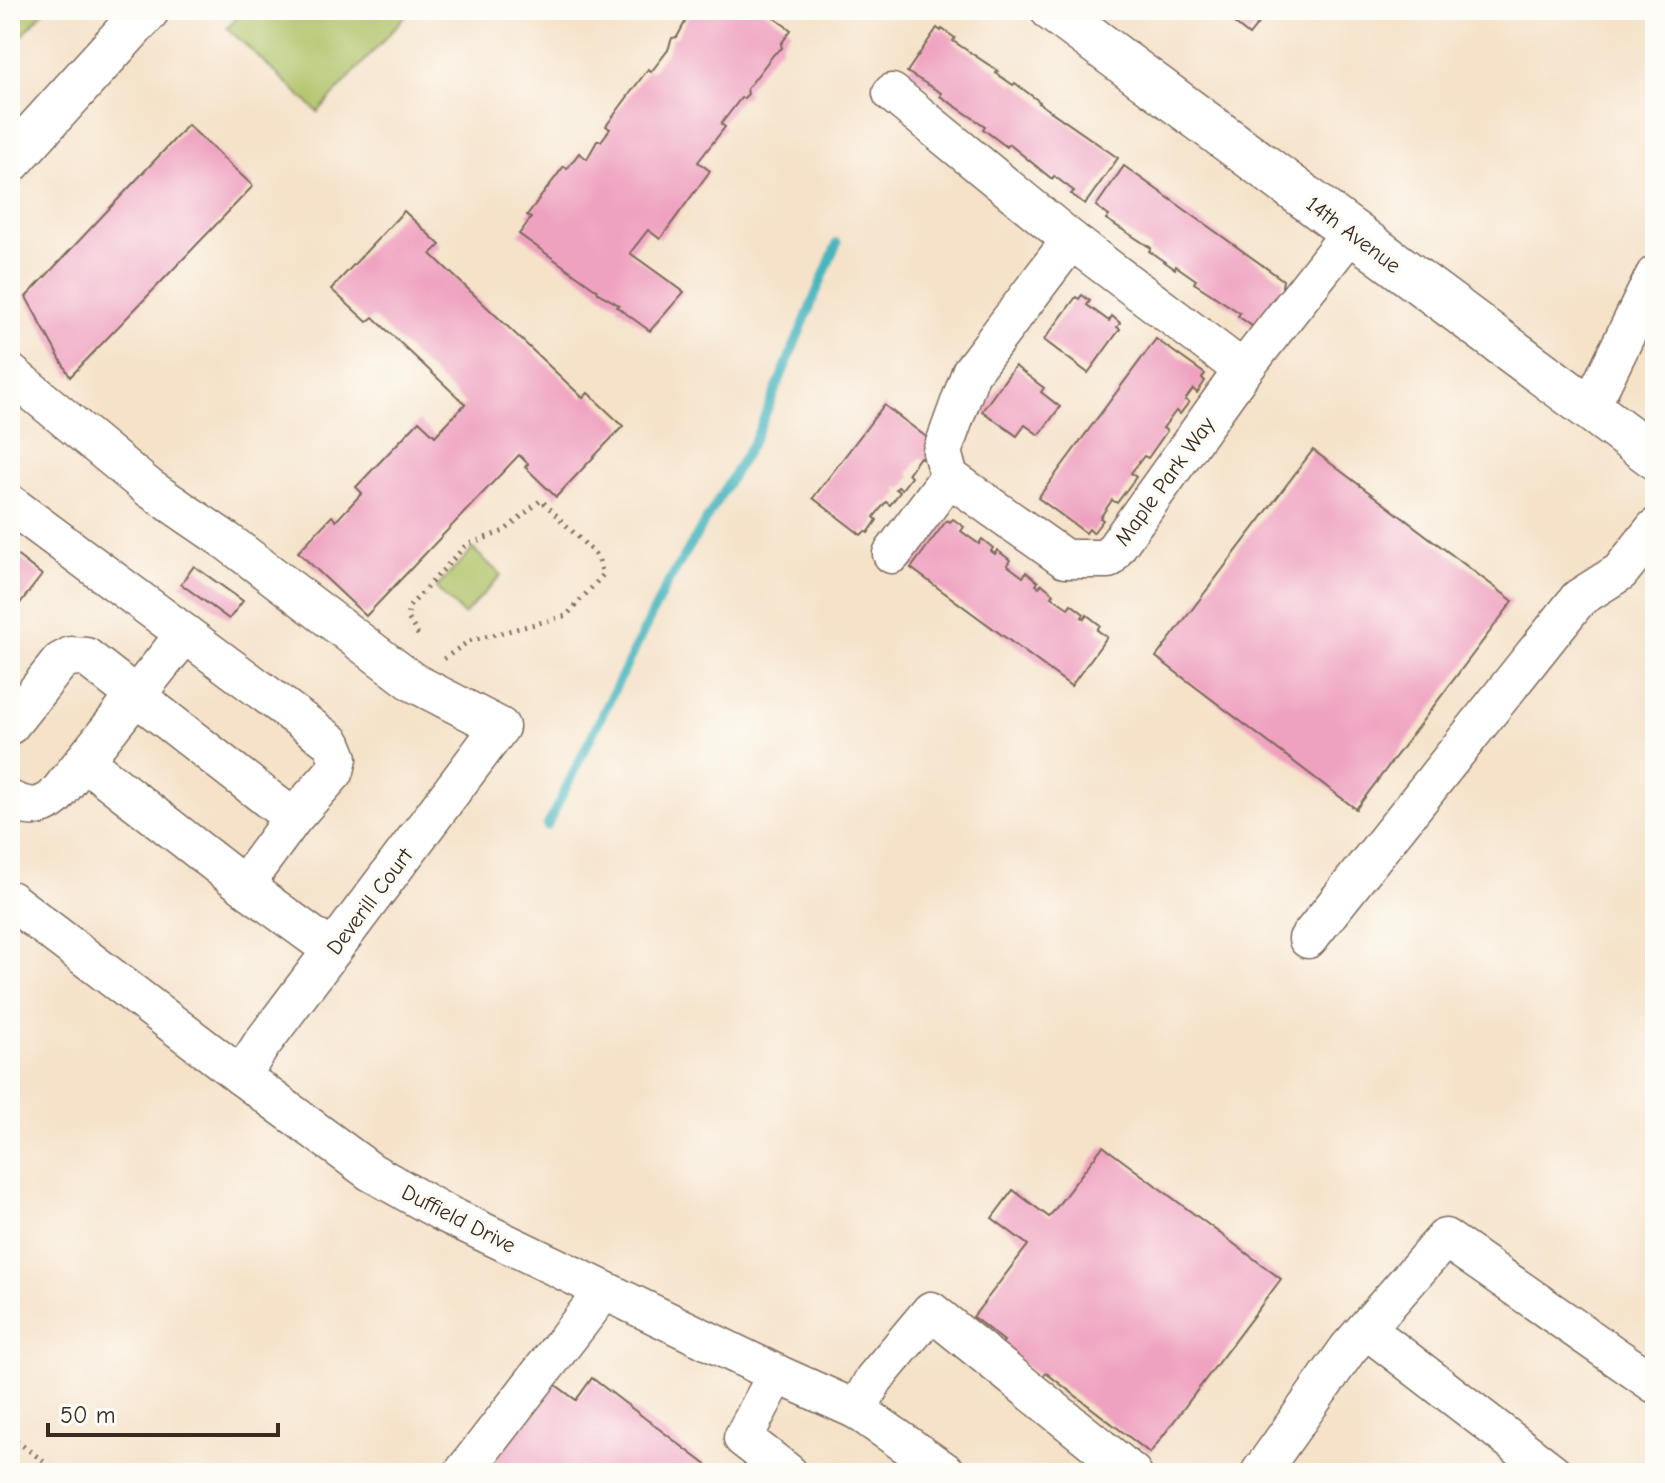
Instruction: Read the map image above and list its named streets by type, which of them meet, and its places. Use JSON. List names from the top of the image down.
{
  "streets": {
    "main road": ["14th Avenue"],
    "street": ["Maple Park Way", "Deverill Court", "Duffield Drive"]
  },
  "crossings": [
    ["14th Avenue", "Maple Park Way"],
    ["Deverill Court", "Duffield Drive"]
  ],
  "scale_bar": "50 m"
}
